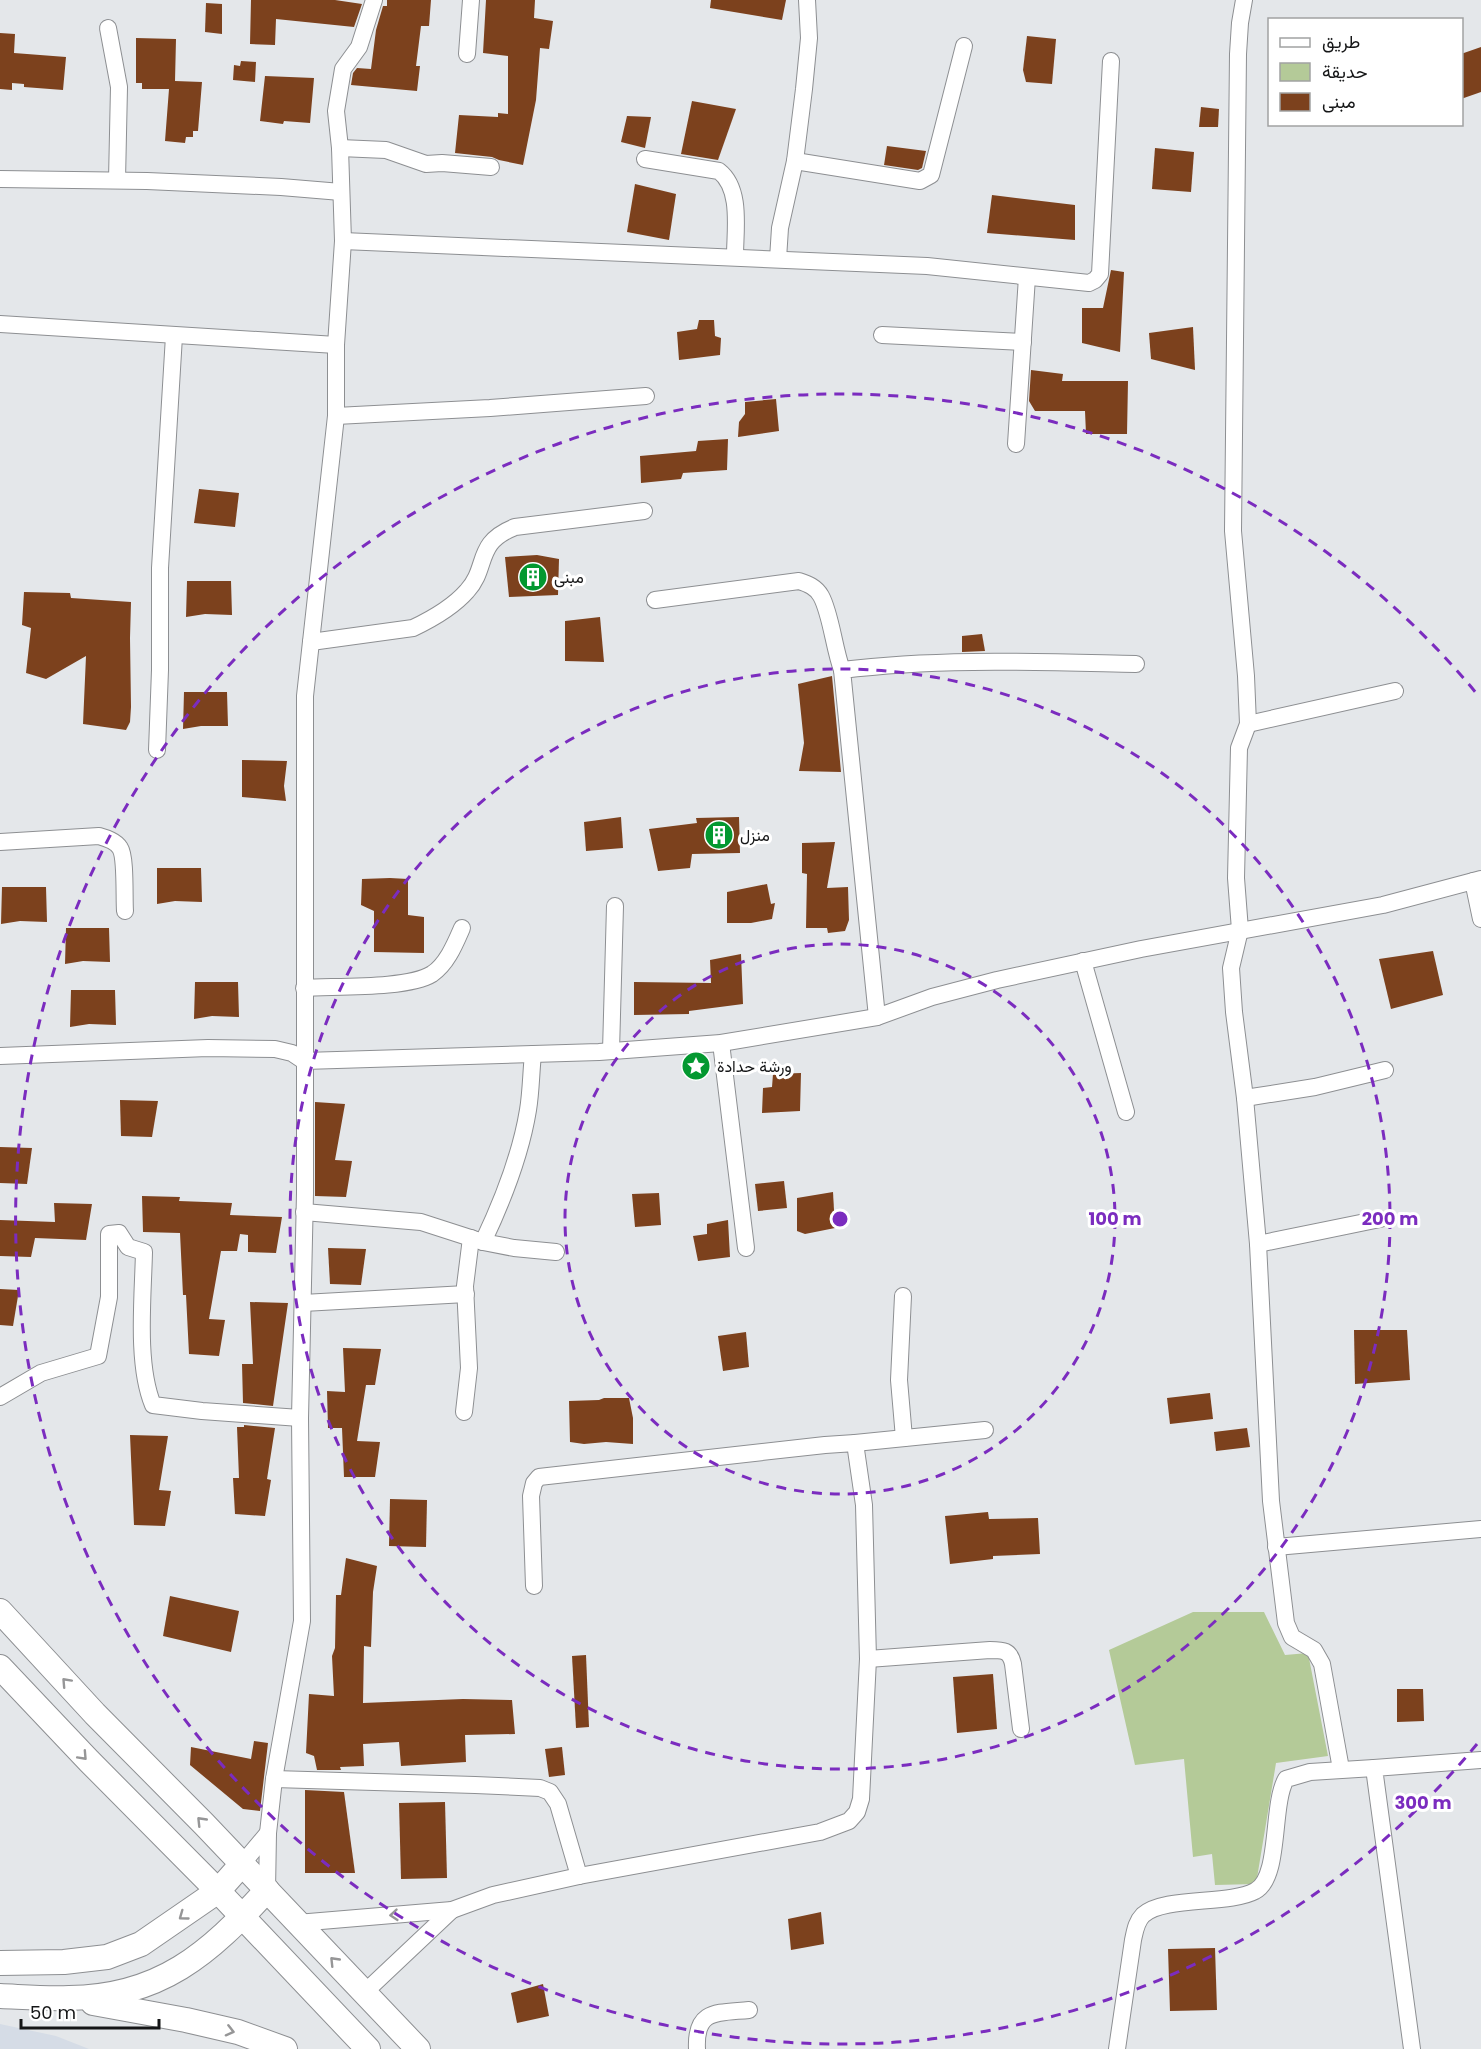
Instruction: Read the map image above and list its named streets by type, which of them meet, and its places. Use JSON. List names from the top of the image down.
{
  "places": {
    "building": ["مبنى", "منزل"],
    "place": ["ورشة حدادة"]
  },
  "legend": ["طريق", "حديقة", "مبنى"],
  "scale_bar": "50 m",
  "rings": ["100 m", "200 m", "300 m"]
}
